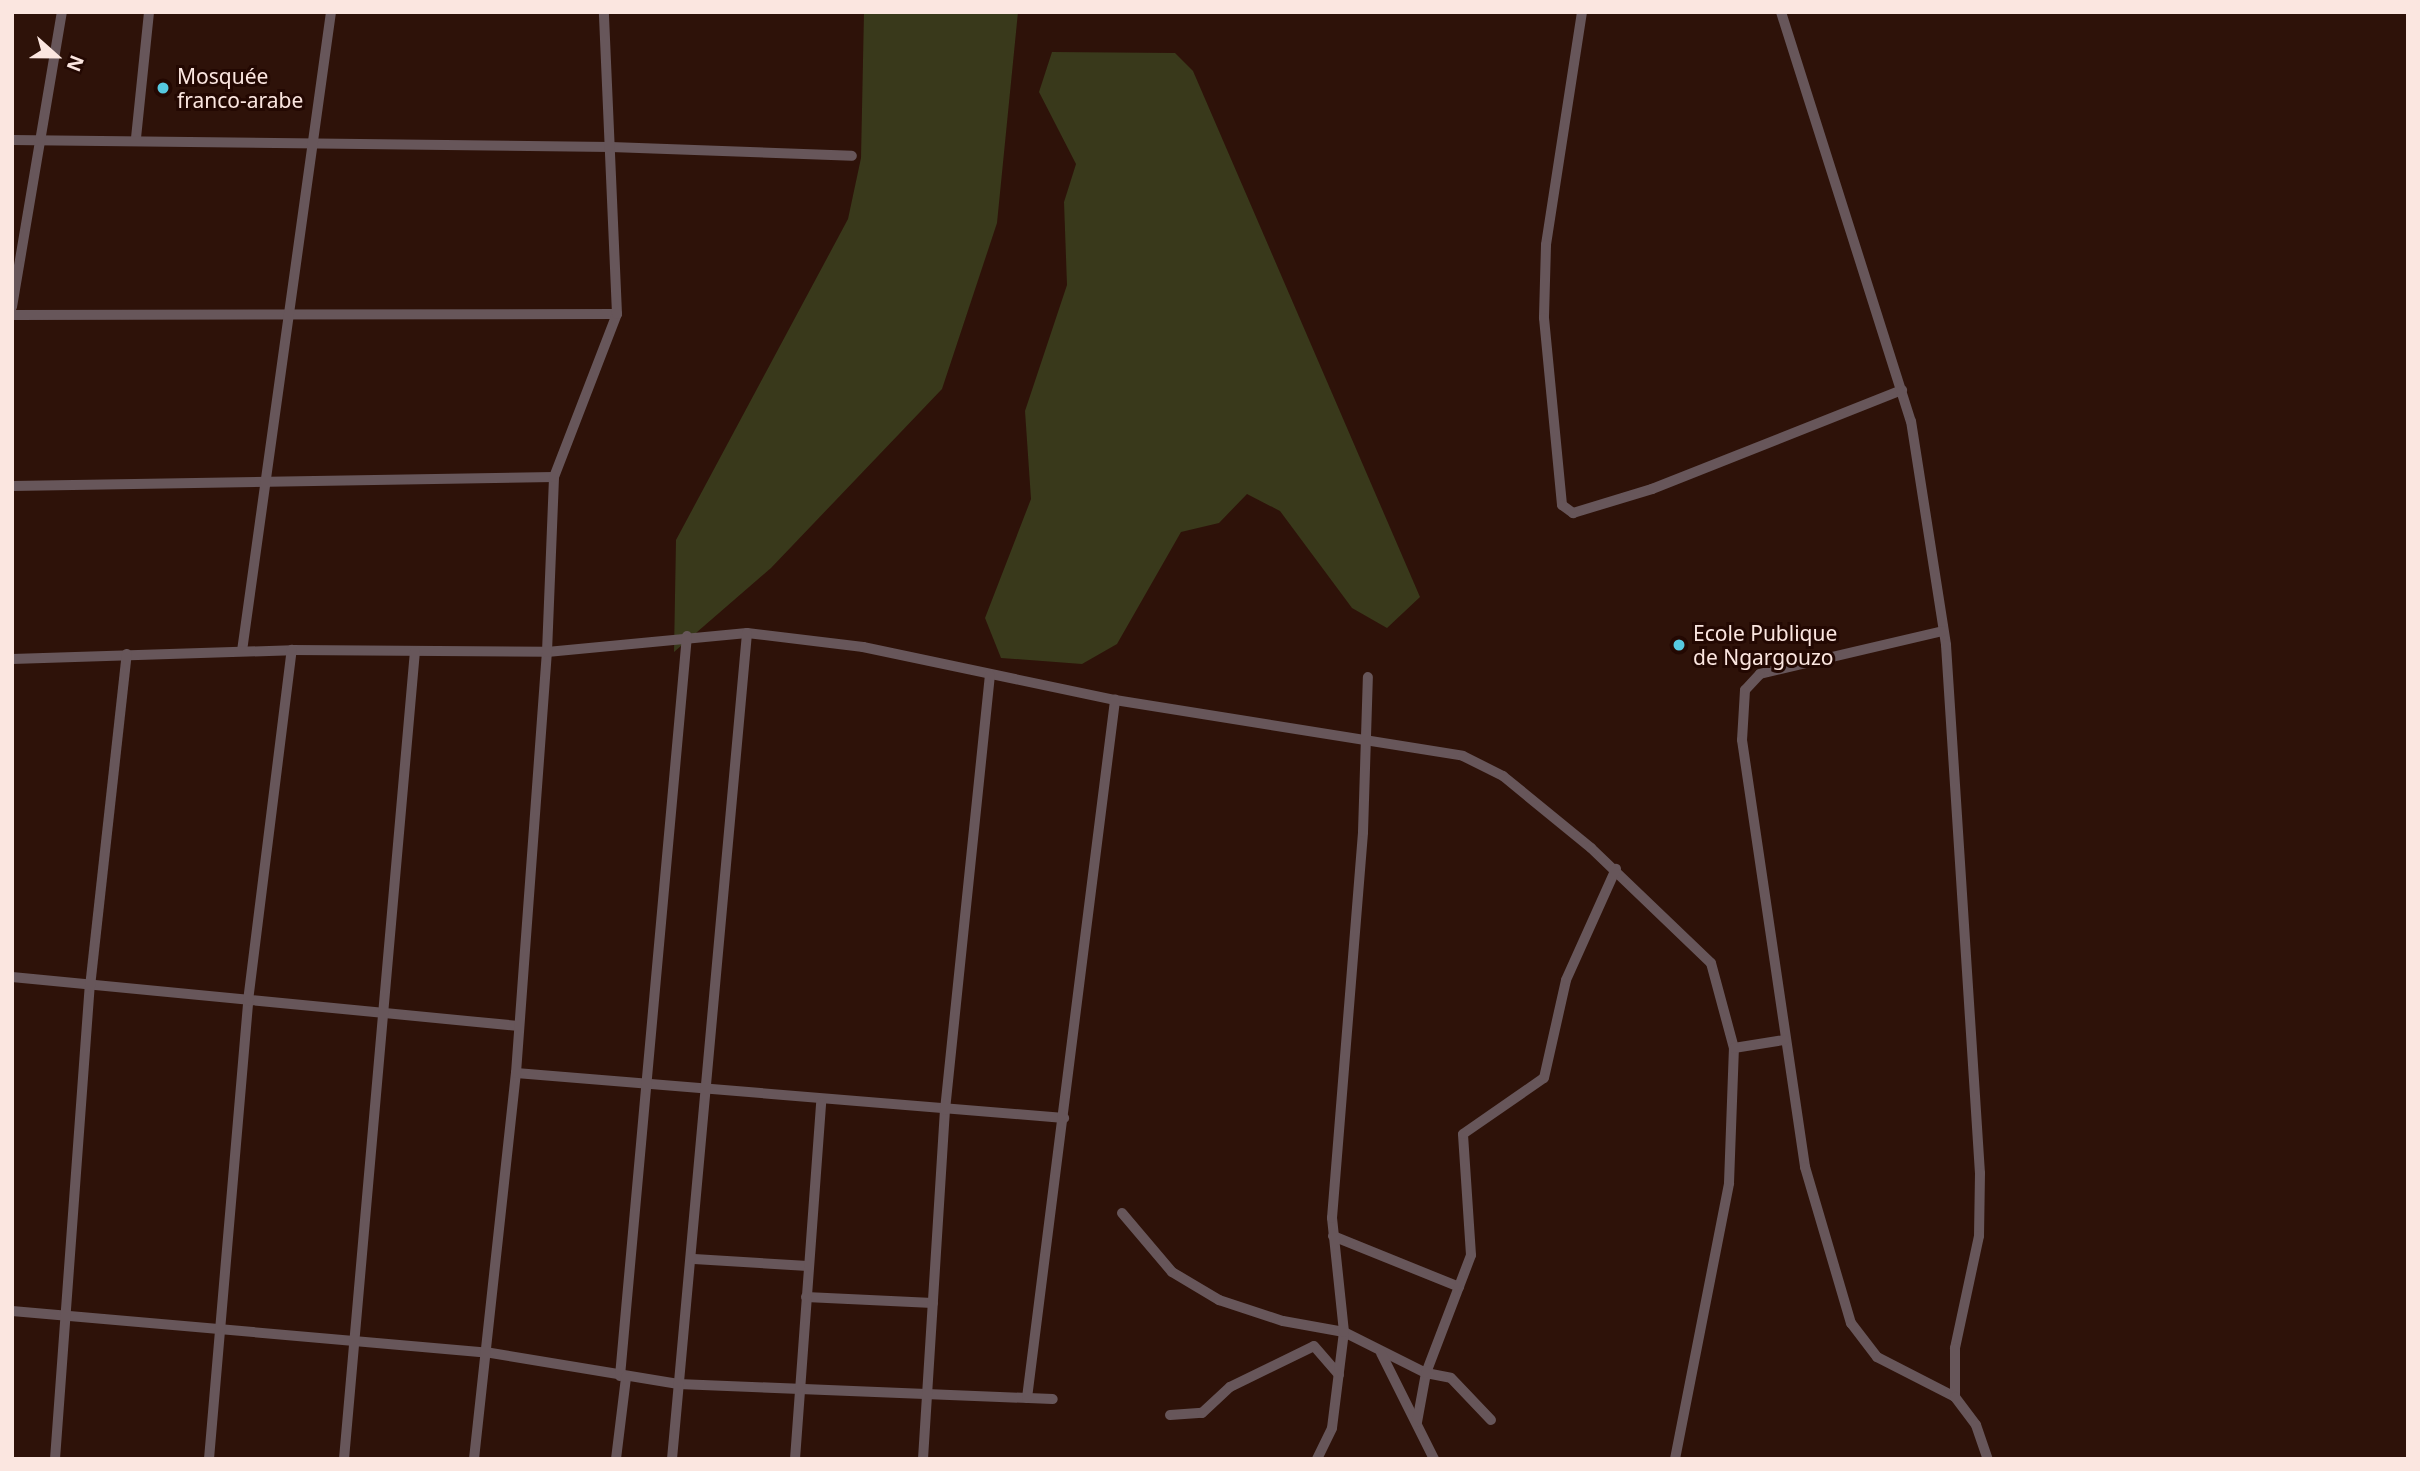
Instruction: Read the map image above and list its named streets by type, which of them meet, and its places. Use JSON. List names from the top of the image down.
{
  "places": ["Mosquée franco-arabe", "Ecole Publique de Ngargouzo"],
  "north": "right"
}
